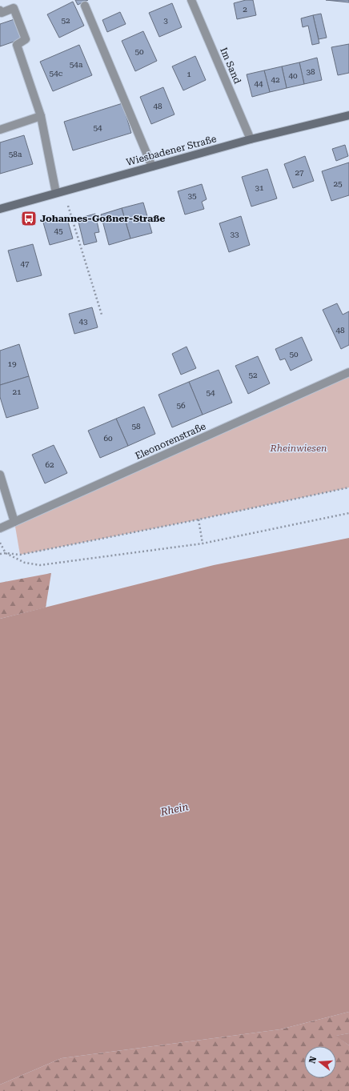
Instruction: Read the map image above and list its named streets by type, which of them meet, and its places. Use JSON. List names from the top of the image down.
{
  "streets": {
    "main road": ["Wiesbadener Straße"],
    "street": ["Im Sand", "Eleonorenstraße"]
  },
  "crossings": [
    ["Im Sand", "Wiesbadener Straße"]
  ],
  "water": ["Rhein"],
  "parks": ["Rheinwiesen"],
  "places": {
    "bus stop": ["Johannes-Goßner-Straße"]
  },
  "house_numbers": [
    "2",
    "52",
    "3",
    "50",
    "54a",
    "38",
    "54c",
    "1",
    "40",
    "42",
    "44",
    "48",
    "54",
    "58a",
    "27",
    "25",
    "31",
    "35",
    "45",
    "33",
    "47",
    "43",
    "48",
    "50",
    "19",
    "52",
    "21",
    "54",
    "56",
    "58",
    "60",
    "62"
  ],
  "north": "left"
}
